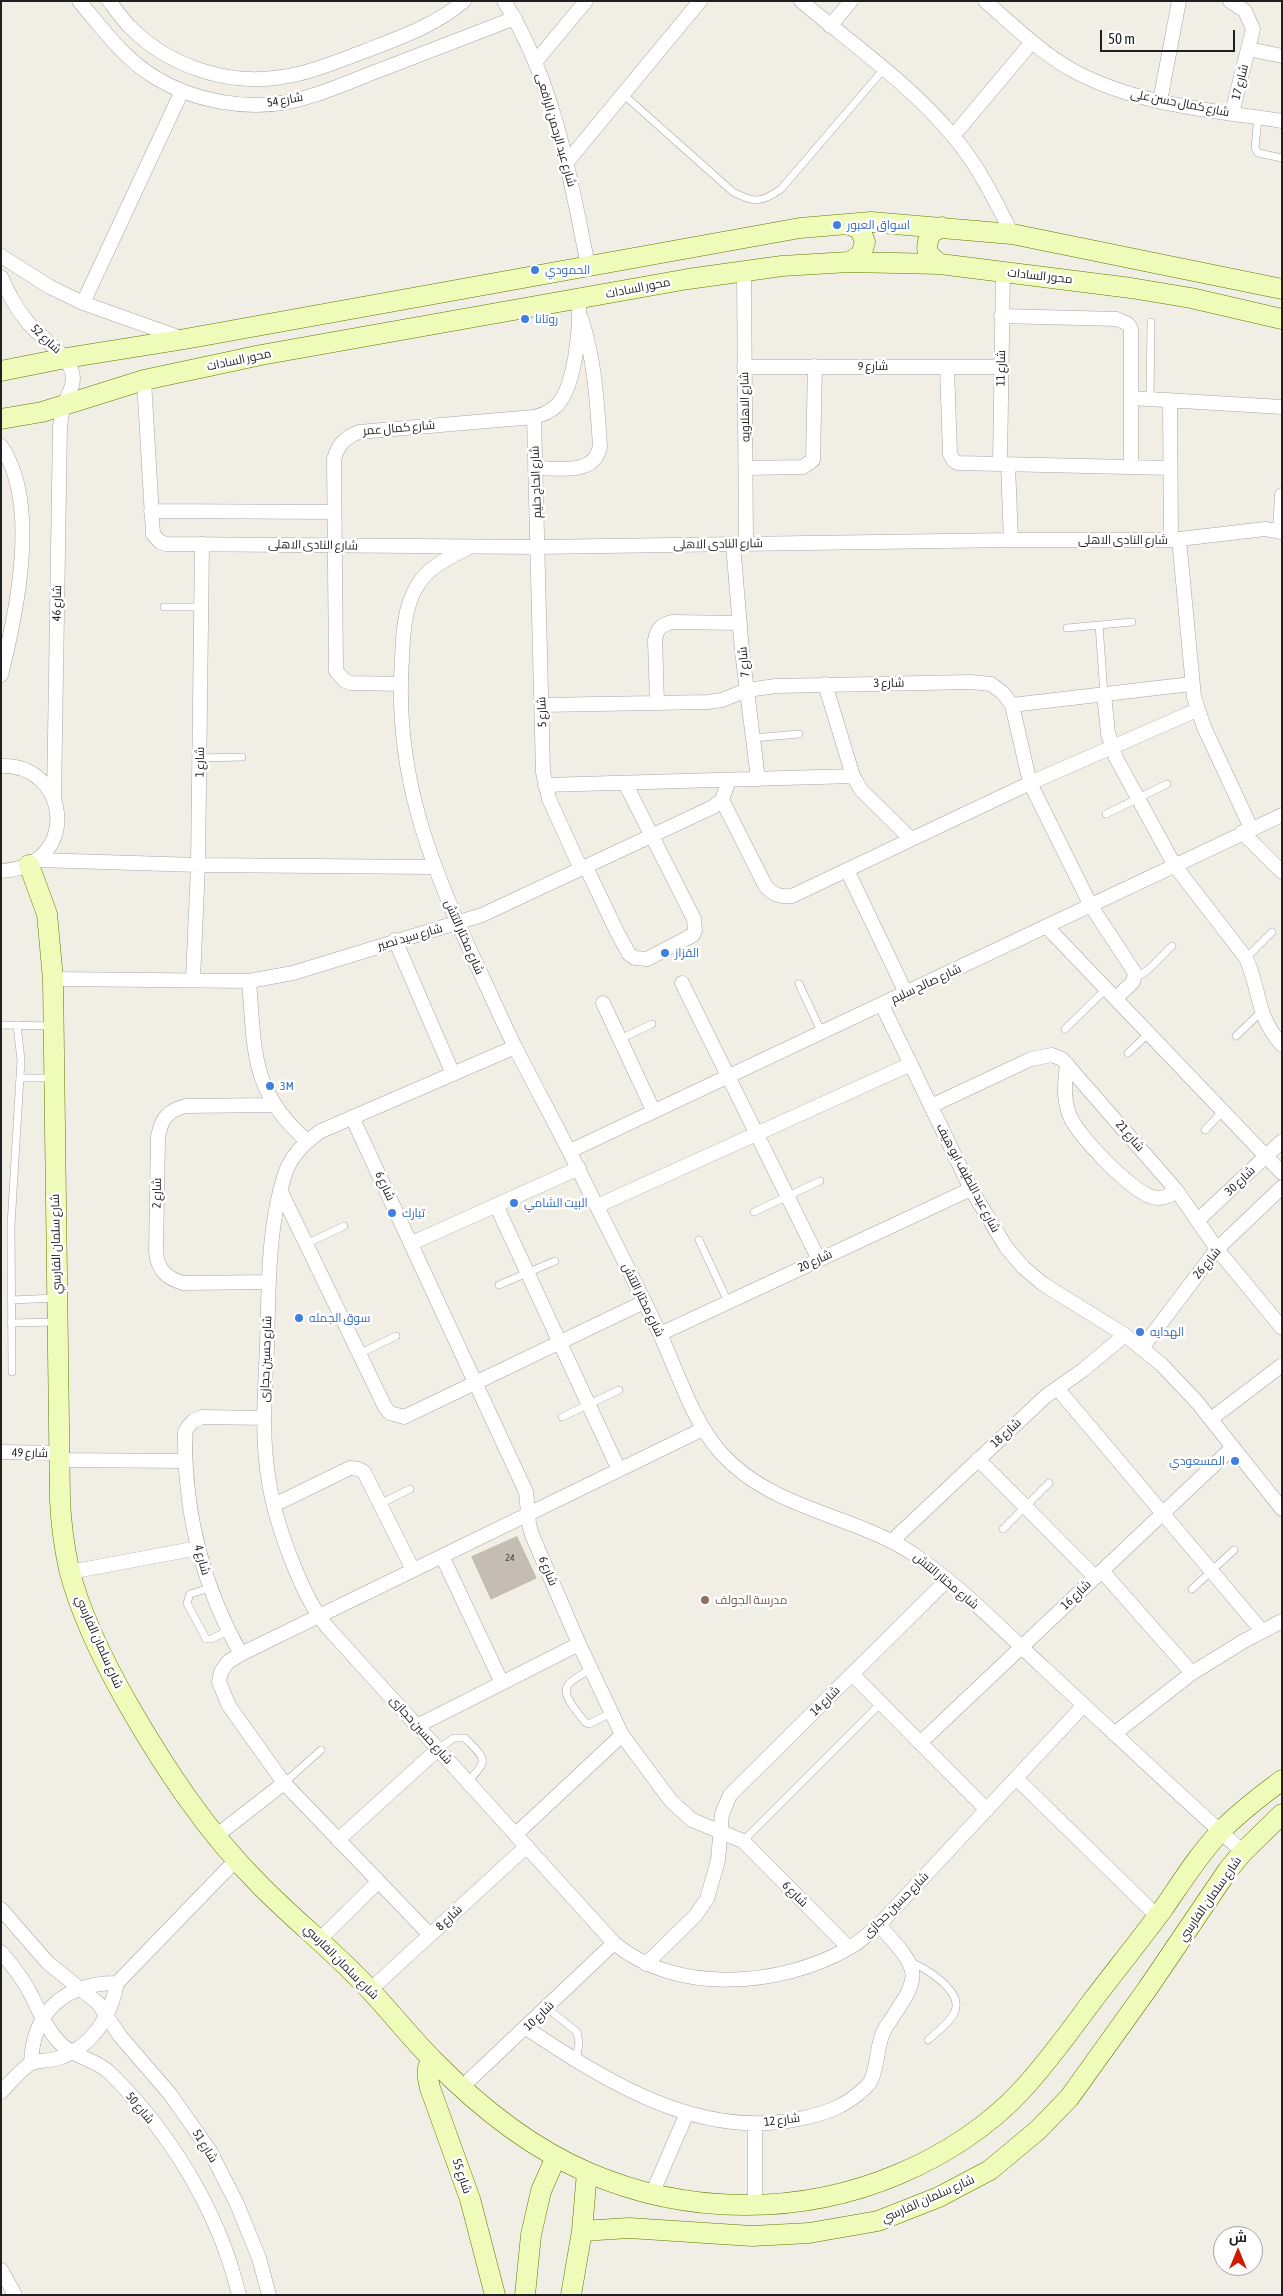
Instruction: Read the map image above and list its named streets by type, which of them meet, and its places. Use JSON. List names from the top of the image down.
{
  "streets": {
    "street": [
      "شارع 17",
      "شارع 54",
      "شارع كمال حسن على",
      "شارع عبد الرحمن الرافعى",
      "محور السادات",
      "شارع 52",
      "شارع 9",
      "شارع 11",
      "شارع الاهلاويه",
      "شارع كمال عمر",
      "شارع الحاج حليم",
      "شارع النادى الاهلى",
      "شارع 46",
      "شارع 7",
      "شارع 3",
      "شارع 5",
      "شارع 1",
      "شارع سيد نصير",
      "شارع مختار التتش",
      "شارع صالح سليم",
      "شارع 21",
      "شارع عبد اللطيف ابو هيف",
      "شارع 30",
      "شارع 6",
      "شارع 2",
      "شارع سلمان الفارسي",
      "شارع 20",
      "شارع 26",
      "شارع حسين حجازى",
      "شارع 18",
      "شارع 49",
      "شارع 4",
      "شارع 16",
      "شارع 14",
      "شارع 8",
      "شارع 10",
      "شارع 50",
      "شارع 12",
      "شارع 51",
      "شارع 55"
    ]
  },
  "crossings": [
    ["شارع 17", "شارع كمال حسن على"],
    ["شارع 54", "شارع عبد الرحمن الرافعى"],
    ["محور السادات", "شارع 52"],
    ["محور السادات", "شارع 11"],
    ["محور السادات", "شارع الاهلاويه"],
    ["محور السادات", "شارع كمال عمر"],
    ["محور السادات", "شارع 46"],
    ["شارع 52", "شارع 46"],
    ["شارع 9", "شارع 11"],
    ["شارع 9", "شارع الاهلاويه"],
    ["شارع 11", "شارع النادى الاهلى"],
    ["شارع الاهلاويه", "شارع النادى الاهلى"],
    ["شارع الاهلاويه", "شارع 7"],
    ["شارع كمال عمر", "شارع الحاج حليم"],
    ["شارع كمال عمر", "شارع النادى الاهلى"],
    ["شارع كمال عمر", "شارع مختار التتش"],
    ["شارع الحاج حليم", "شارع النادى الاهلى"],
    ["شارع الحاج حليم", "شارع 5"],
    ["شارع النادى الاهلى", "شارع 7"],
    ["شارع النادى الاهلى", "شارع 5"],
    ["شارع النادى الاهلى", "شارع 1"],
    ["شارع النادى الاهلى", "شارع مختار التتش"],
    ["شارع 46", "شارع سلمان الفارسي"],
    ["شارع 7", "شارع 3"],
    ["شارع 3", "شارع 5"],
    ["شارع 5", "شارع سيد نصير"],
    ["شارع 1", "شارع سيد نصير"],
    ["شارع سيد نصير", "شارع مختار التتش"],
    ["شارع سيد نصير", "شارع سلمان الفارسي"],
    ["شارع مختار التتش", "شارع صالح سليم"],
    ["شارع مختار التتش", "شارع سلمان الفارسي"],
    ["شارع مختار التتش", "شارع 20"],
    ["شارع مختار التتش", "شارع حسين حجازى"],
    ["شارع مختار التتش", "شارع 18"],
    ["شارع مختار التتش", "شارع 16"],
    ["شارع مختار التتش", "شارع 14"],
    ["شارع صالح سليم", "شارع عبد اللطيف ابو هيف"],
    ["شارع 21", "شارع 30"],
    ["شارع 21", "شارع 26"],
    ["شارع عبد اللطيف ابو هيف", "شارع 20"],
    ["شارع عبد اللطيف ابو هيف", "شارع 26"],
    ["شارع عبد اللطيف ابو هيف", "شارع 18"],
    ["شارع عبد اللطيف ابو هيف", "شارع 16"],
    ["شارع 6", "شارع حسين حجازى"],
    ["شارع 6", "شارع 14"],
    ["شارع 2", "شارع حسين حجازى"],
    ["شارع سلمان الفارسي", "شارع 49"],
    ["شارع سلمان الفارسي", "شارع 8"],
    ["شارع سلمان الفارسي", "شارع 10"],
    ["شارع سلمان الفارسي", "شارع 55"],
    ["شارع حسين حجازى", "شارع 4"],
    ["شارع حسين حجازى", "شارع 14"],
    ["شارع حسين حجازى", "شارع 8"],
    ["شارع حسين حجازى", "شارع 10"],
    ["شارع 10", "شارع 12"],
    ["شارع 50", "شارع 51"]
  ],
  "places": [
    "اسواق العبور",
    "الحمودي",
    "روتانا",
    "القزاز",
    "3M",
    "البيت الشامي",
    "تبارك",
    "سوق الجمله",
    "الهدايه",
    "المسعودي",
    "مدرسة الجولف"
  ],
  "house_numbers": ["24"],
  "scale_bar": "50 m",
  "north": "top"
}
